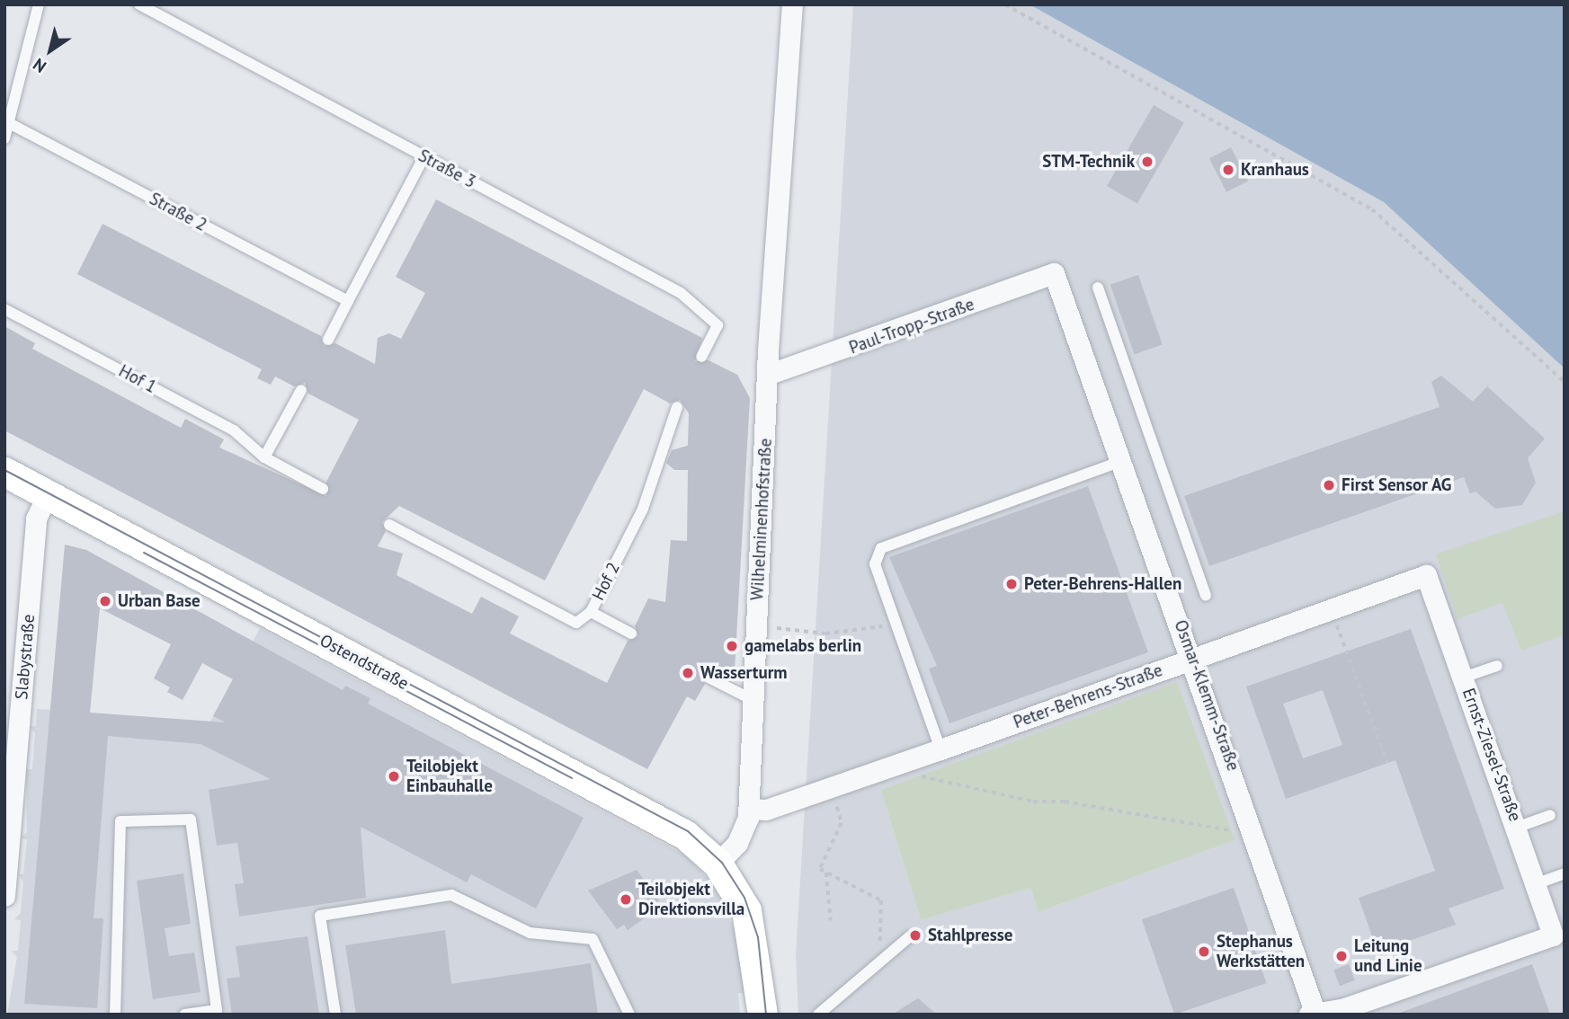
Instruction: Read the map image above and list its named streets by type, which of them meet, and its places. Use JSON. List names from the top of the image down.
{
  "streets": {
    "street": [
      "Paul-Tropp-Straße",
      "Wilhelminenhofstraße",
      "Slabystraße",
      "Ostendstraße",
      "Osmar-Klemm-Straße",
      "Peter-Behrens-Straße",
      "Ernst-Ziesel-Straße"
    ],
    "lane": [
      "Straße 3",
      "Straße 2",
      "Hof 1",
      "Hof 2"
    ]
  },
  "crossings": [
    ["Paul-Tropp-Straße", "Wilhelminenhofstraße"],
    ["Paul-Tropp-Straße", "Osmar-Klemm-Straße"],
    ["Wilhelminenhofstraße", "Ostendstraße"],
    ["Wilhelminenhofstraße", "Peter-Behrens-Straße"],
    ["Slabystraße", "Ostendstraße"],
    ["Osmar-Klemm-Straße", "Peter-Behrens-Straße"],
    ["Peter-Behrens-Straße", "Ernst-Ziesel-Straße"]
  ],
  "places": [
    "STM-Technik",
    "Kranhaus",
    "First Sensor AG",
    "Peter-Behrens-Hallen",
    "Urban Base",
    "gamelabs berlin",
    "Wasserturm",
    "Teilobjekt Einbauhalle",
    "Teilobjekt Direktionsvilla",
    "Stahlpresse",
    "Stephanus Werkstätten",
    "Leitung und Linie"
  ],
  "north": "bottom left"
}
